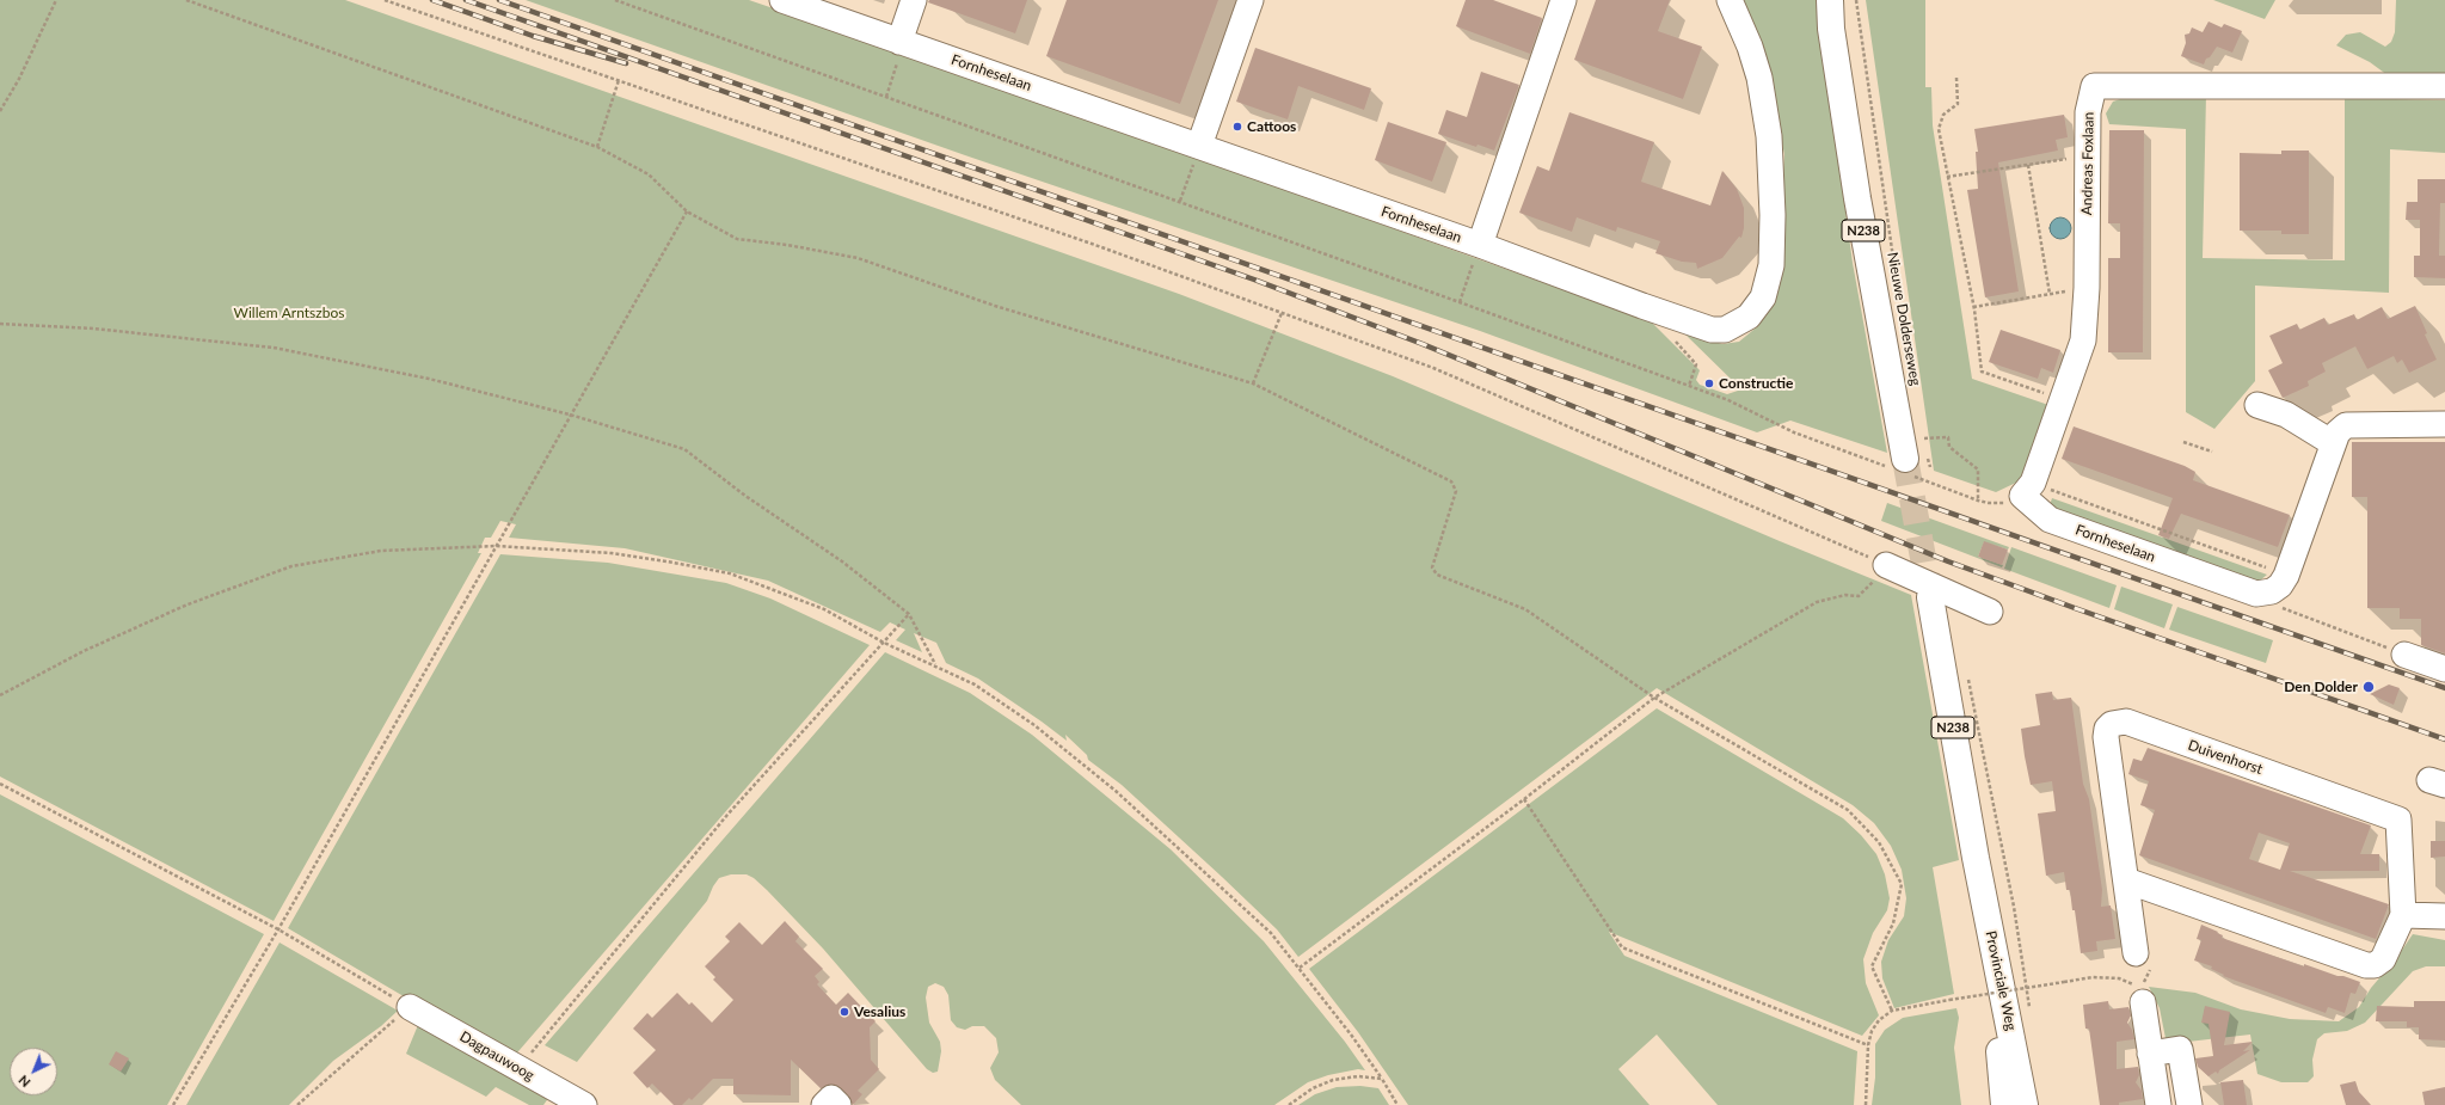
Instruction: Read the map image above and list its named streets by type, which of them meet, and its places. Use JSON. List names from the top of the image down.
{
  "streets": {
    "main road": ["N238", "Nieuwe Dolderseweg", "Provinciale Weg"],
    "street": [
      "Fornheselaan",
      "Andreas Foxlaan",
      "Duivenhorst",
      "Dagpauwoog"
    ]
  },
  "crossings": [
    ["Fornheselaan", "Andreas Foxlaan"]
  ],
  "parks": ["Willem Arntszbos"],
  "places": [
    "Cattoos",
    "Constructie",
    "Den Dolder",
    "Vesalius"
  ],
  "north": "bottom left"
}
